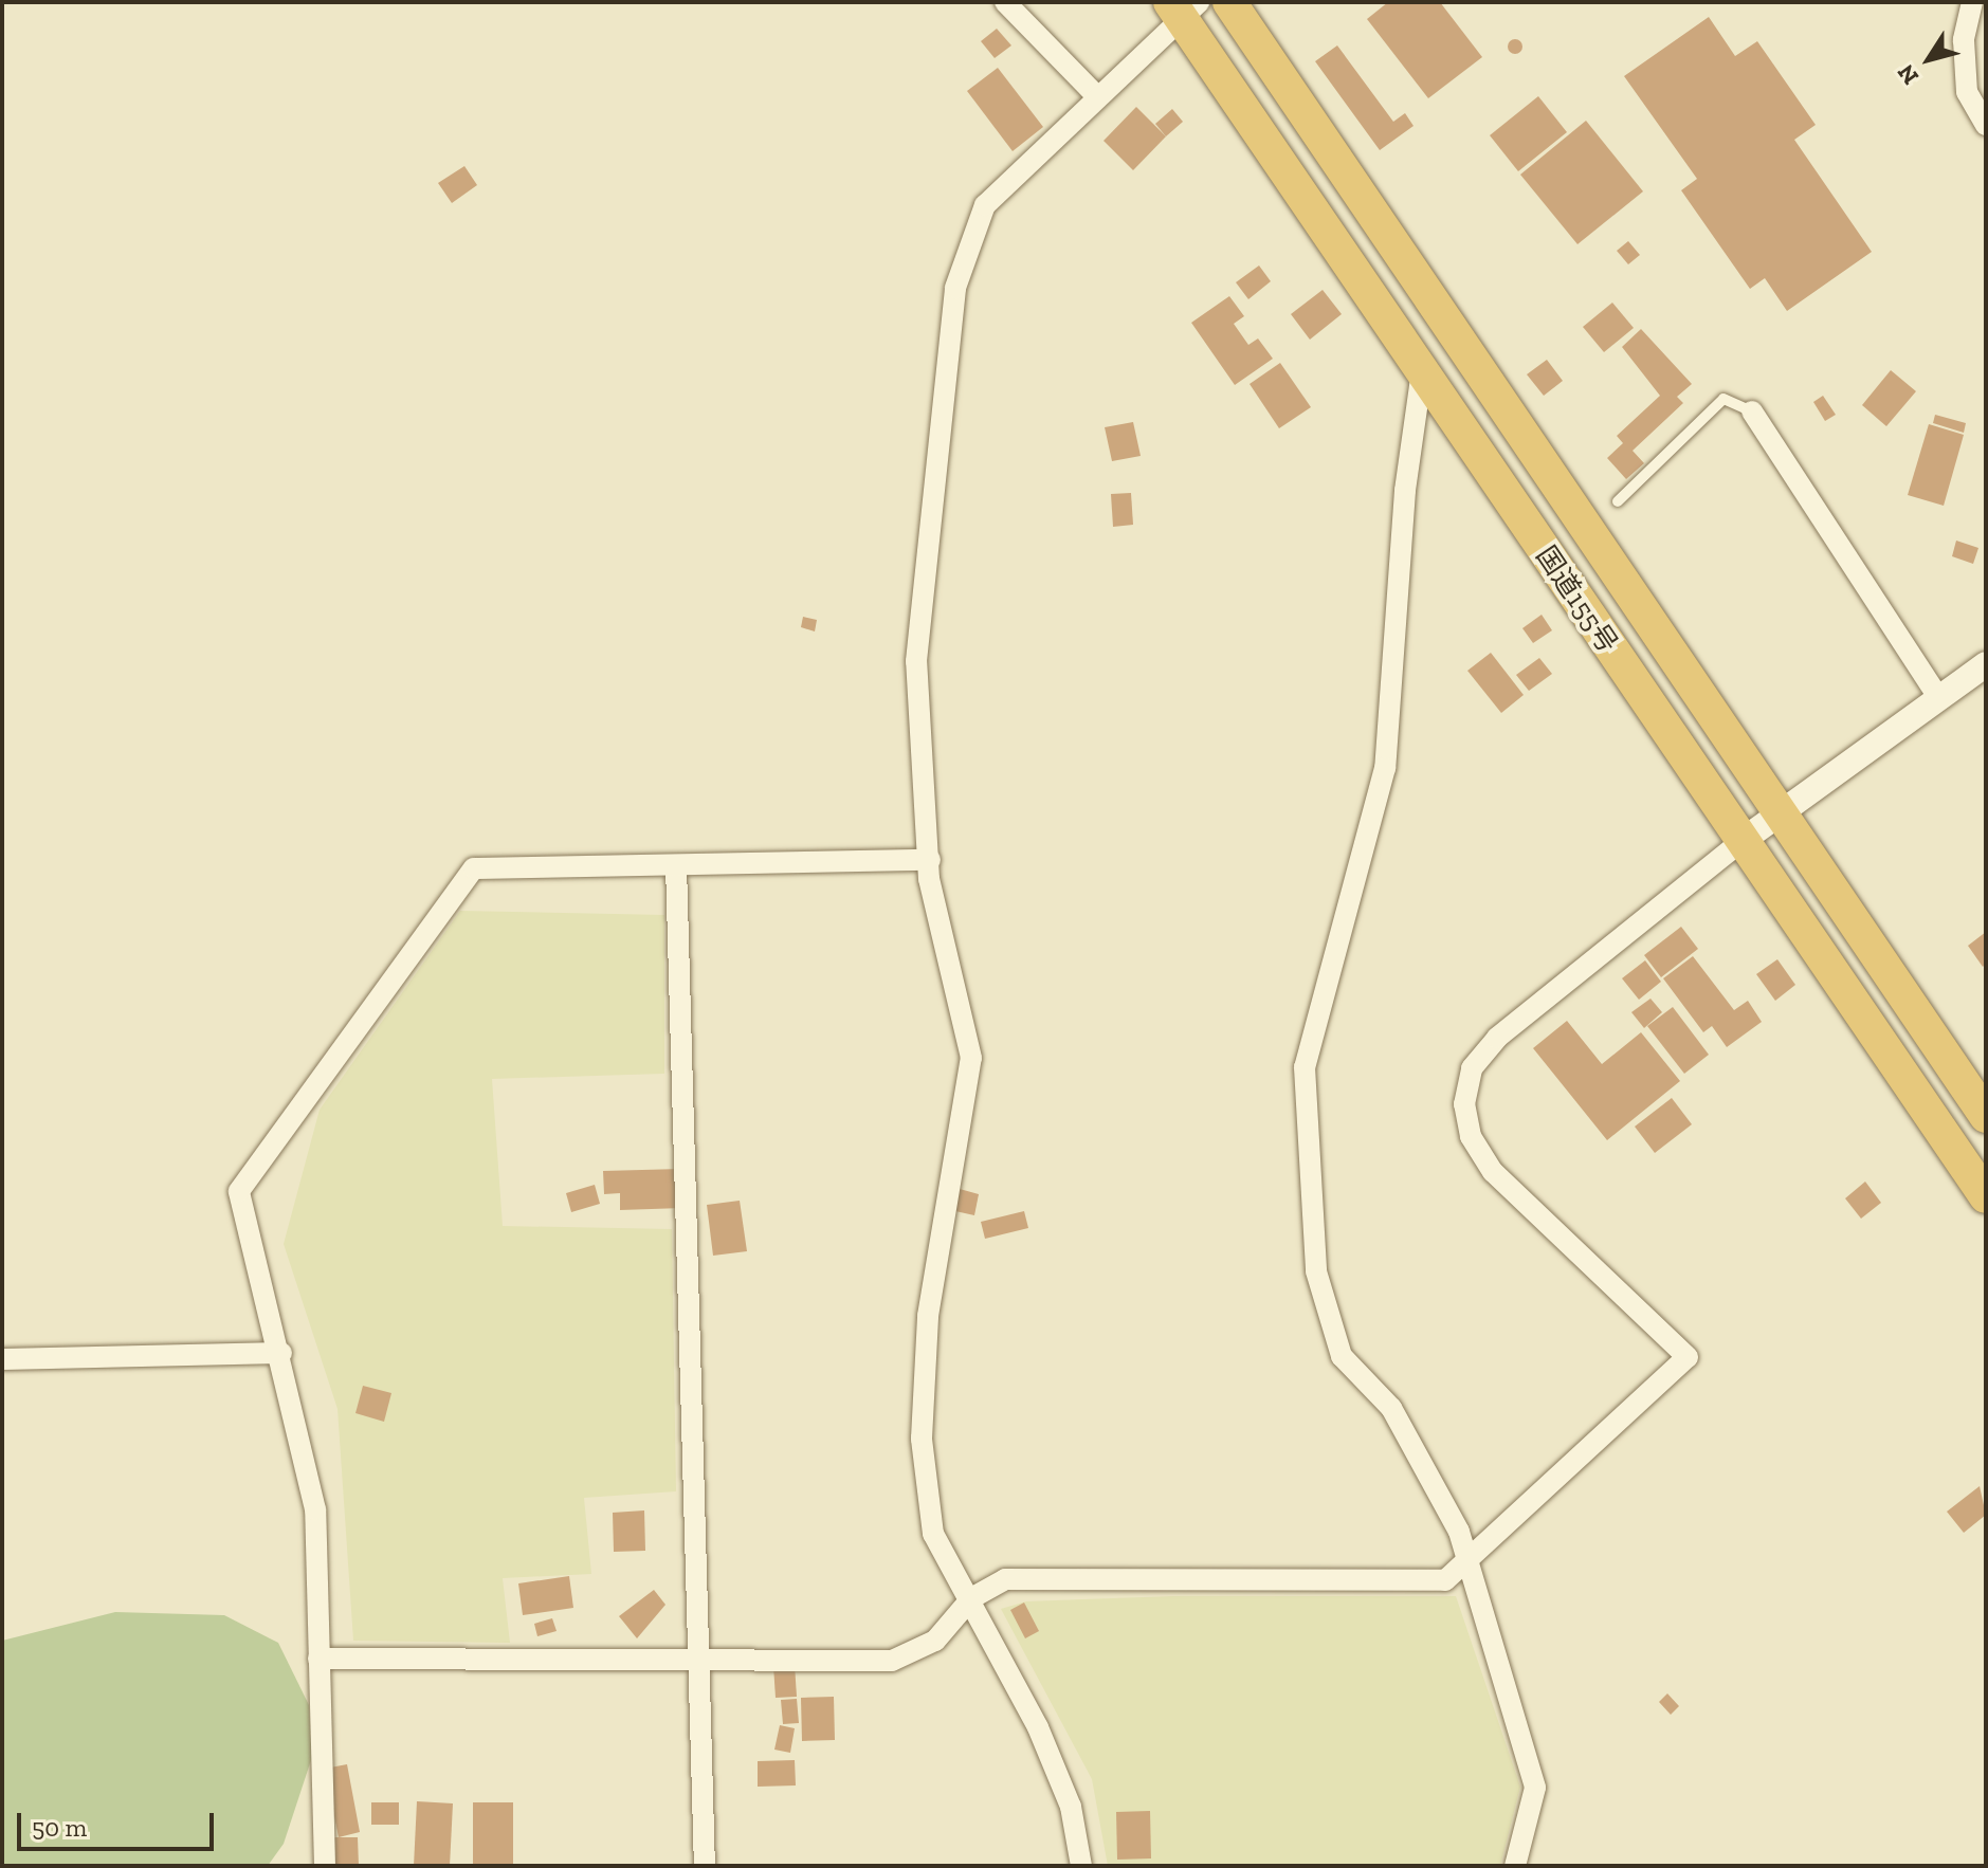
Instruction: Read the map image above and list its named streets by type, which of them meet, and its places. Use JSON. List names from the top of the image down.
{
  "streets": {
    "highway": ["国道155号"]
  },
  "scale_bar": "50 m",
  "north": "bottom left"
}
